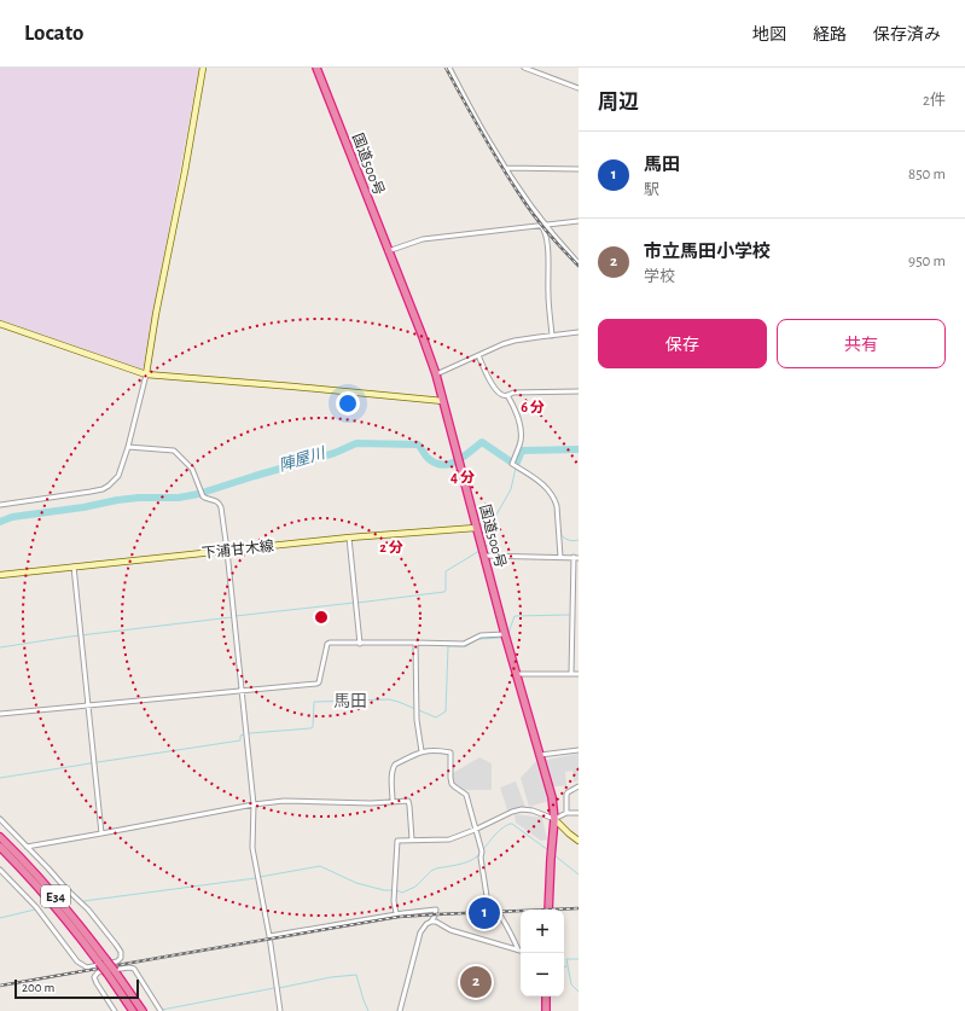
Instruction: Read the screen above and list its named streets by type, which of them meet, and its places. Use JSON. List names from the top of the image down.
{
  "streets": {
    "highway": ["国道500号", "E34"],
    "street": ["下浦甘木線"]
  },
  "crossings": [
    ["国道500号", "下浦甘木線"]
  ],
  "districts": ["馬田"],
  "water": ["陣屋川"],
  "scale_bar": "200 m",
  "page": {
    "header": "Locato",
    "nav": ["地図", "経路", "保存済み"],
    "heading": ["周辺", "2件"],
    "list": [
      {
        "mark": "1",
        "name": "馬田",
        "note": "駅",
        "value": "850 m"
      },
      {
        "mark": "2",
        "name": "市立馬田小学校",
        "note": "学校",
        "value": "950 m"
      }
    ],
    "buttons": ["保存", "共有"],
    "pins": ["1", "2"],
    "map_buttons": ["+", "−"],
    "scale": "200 m"
  },
  "rings": ["6 分", "4 分", "2 分"]
}
